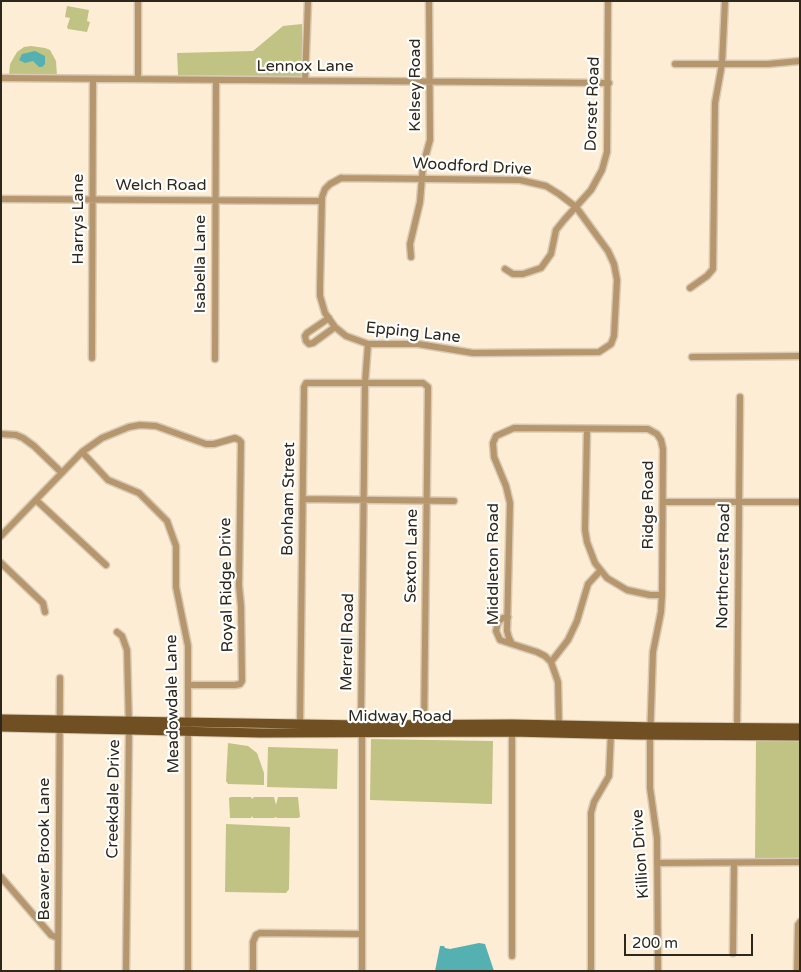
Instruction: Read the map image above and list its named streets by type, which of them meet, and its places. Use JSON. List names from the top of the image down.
{
  "streets": {
    "main road": ["Midway Road"],
    "street": [
      "Lennox Lane",
      "Kelsey Road",
      "Dorset Road",
      "Woodford Drive",
      "Welch Road",
      "Harrys Lane",
      "Isabella Lane",
      "Epping Lane",
      "Bonham Street",
      "Ridge Road",
      "Sexton Lane",
      "Middleton Road",
      "Northcrest Road",
      "Royal Ridge Drive",
      "Merrell Road",
      "Meadowdale Lane",
      "Creekdale Drive",
      "Beaver Brook Lane",
      "Killion Drive"
    ]
  },
  "crossings": [
    ["Lennox Lane", "Kelsey Road"],
    ["Lennox Lane", "Dorset Road"],
    ["Lennox Lane", "Harrys Lane"],
    ["Lennox Lane", "Isabella Lane"],
    ["Kelsey Road", "Woodford Drive"],
    ["Dorset Road", "Woodford Drive"],
    ["Woodford Drive", "Welch Road"],
    ["Woodford Drive", "Epping Lane"],
    ["Welch Road", "Harrys Lane"],
    ["Welch Road", "Isabella Lane"],
    ["Welch Road", "Epping Lane"],
    ["Epping Lane", "Merrell Road"],
    ["Bonham Street", "Sexton Lane"],
    ["Bonham Street", "Merrell Road"],
    ["Bonham Street", "Midway Road"],
    ["Ridge Road", "Middleton Road"],
    ["Ridge Road", "Midway Road"],
    ["Ridge Road", "Killion Drive"],
    ["Sexton Lane", "Midway Road"],
    ["Northcrest Road", "Midway Road"],
    ["Royal Ridge Drive", "Meadowdale Lane"],
    ["Merrell Road", "Midway Road"],
    ["Meadowdale Lane", "Midway Road"],
    ["Midway Road", "Creekdale Drive"],
    ["Midway Road", "Beaver Brook Lane"],
    ["Midway Road", "Killion Drive"]
  ],
  "scale_bar": "200 m"
}
